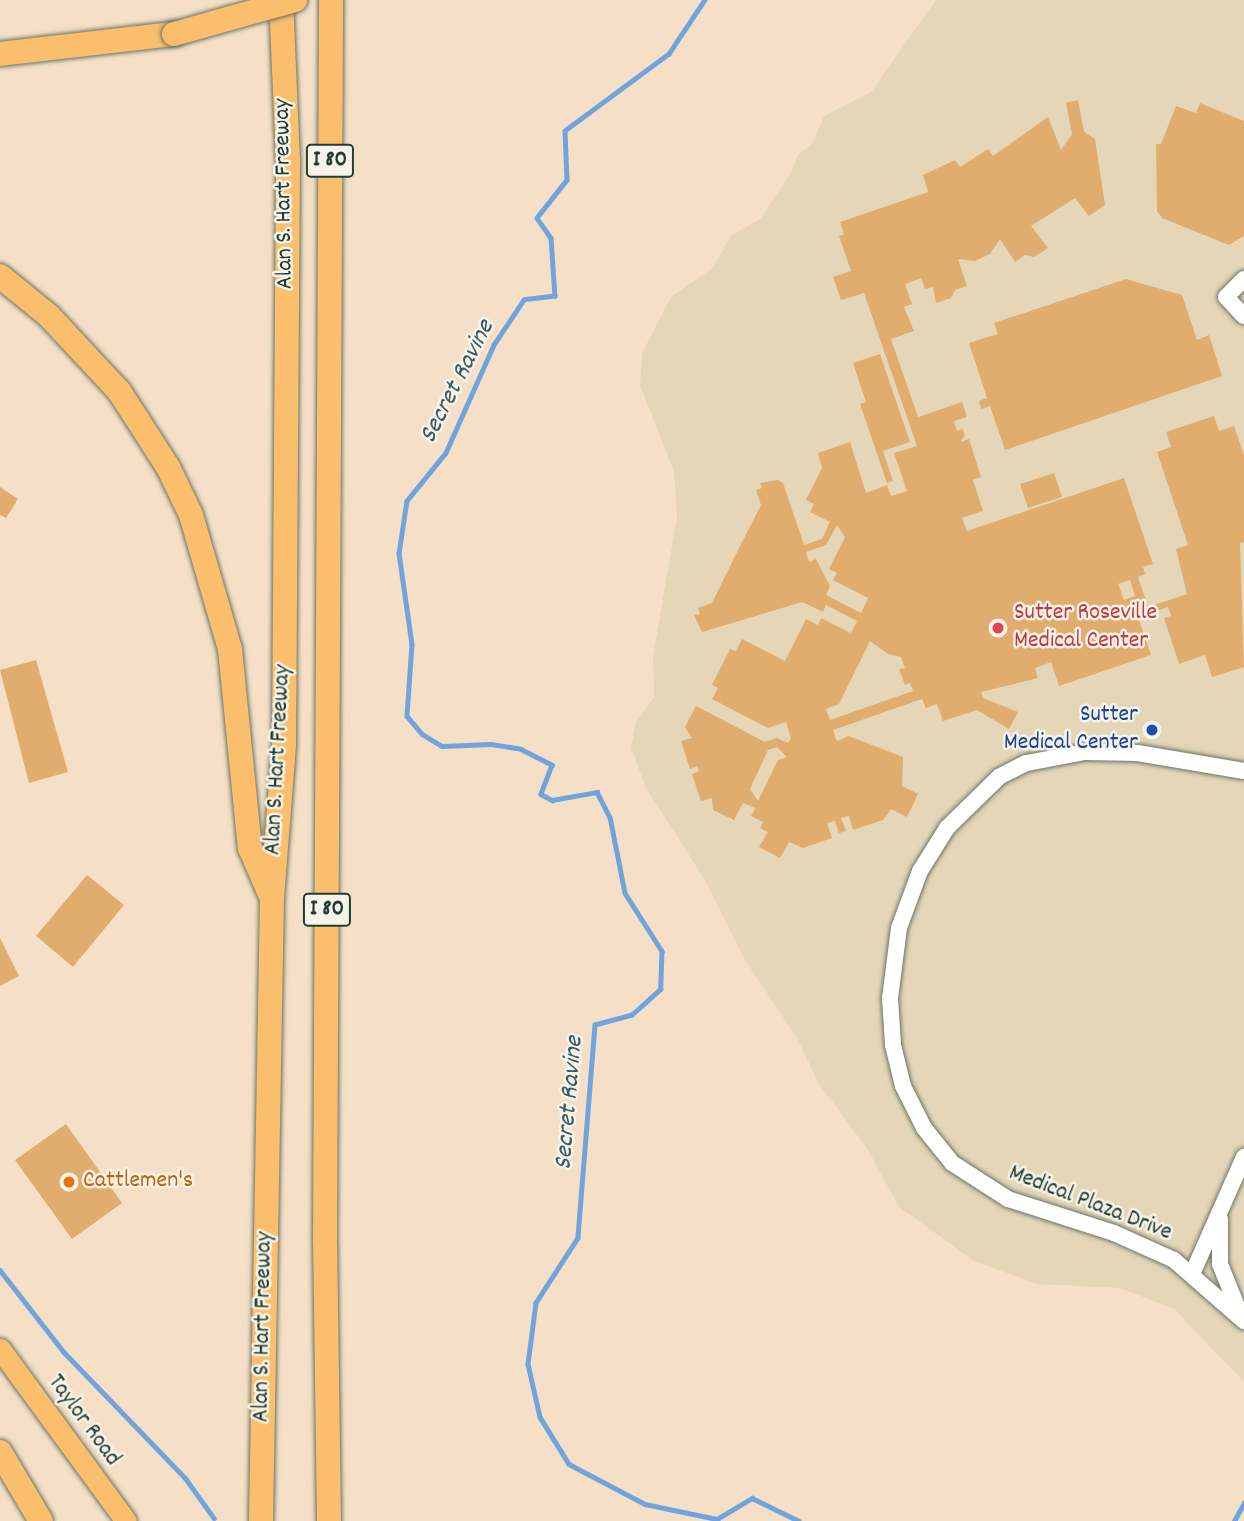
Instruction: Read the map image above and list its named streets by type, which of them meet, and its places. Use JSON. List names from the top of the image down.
{
  "streets": {
    "highway": ["I 80", "Alan S. Hart Freeway"],
    "main road": ["Taylor Road"],
    "street": ["Medical Plaza Drive"]
  },
  "water": ["Secret Ravine"],
  "places": ["Sutter Roseville Medical Center", "Sutter Medical Center", "Cattlemen's"]
}
